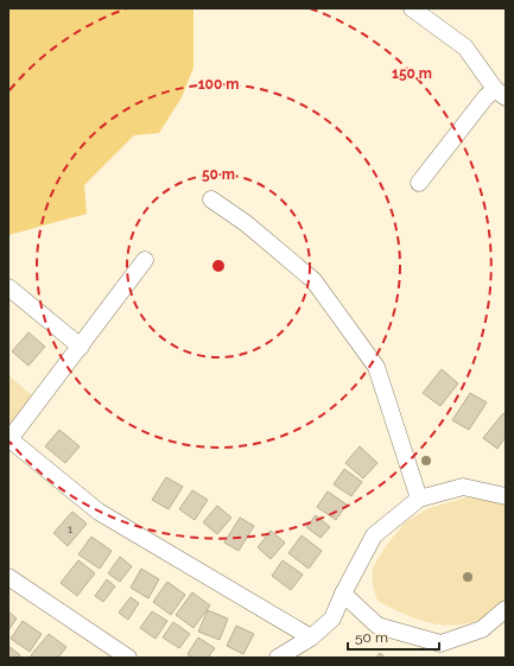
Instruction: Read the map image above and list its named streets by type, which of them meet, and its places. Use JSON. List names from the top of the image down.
{
  "house_numbers": ["1"],
  "scale_bar": "50 m",
  "rings": ["150 m", "100 m", "50 m"]
}
